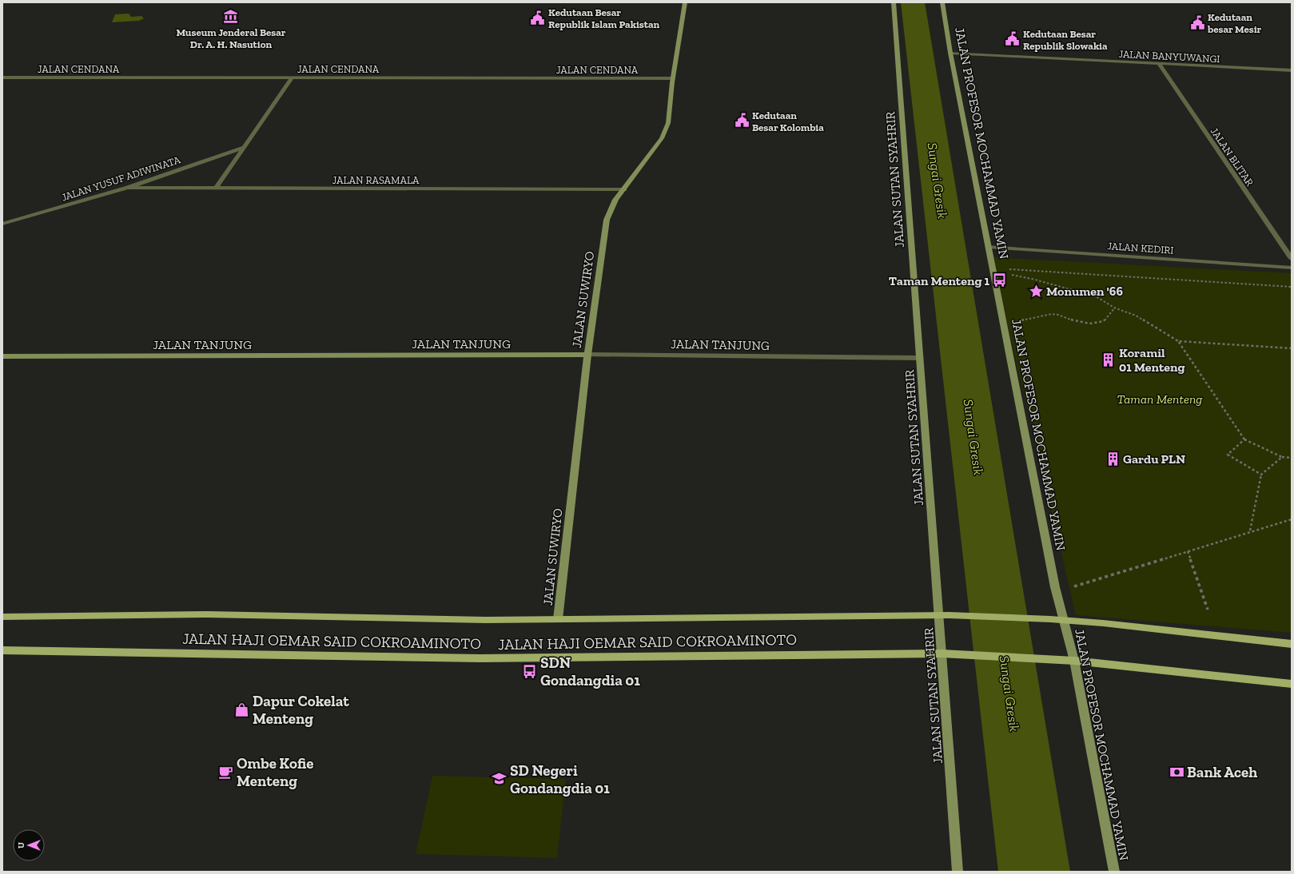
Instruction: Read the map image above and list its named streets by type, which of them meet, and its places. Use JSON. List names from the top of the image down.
{
  "streets": {
    "main road": ["JALAN HAJI OEMAR SAID COKROAMINOTO"],
    "street": [
      "JALAN BANYUWANGI",
      "JALAN CENDANA",
      "JALAN PROFESOR MOCHAMMAD YAMIN",
      "JALAN BLITAR",
      "JALAN YUSUF ADIWINATA",
      "JALAN RASAMALA",
      "JALAN SUTAN SYAHRIR",
      "JALAN KEDIRI",
      "JALAN SUWIRYO",
      "JALAN TANJUNG"
    ]
  },
  "crossings": [
    ["JALAN BANYUWANGI", "JALAN PROFESOR MOCHAMMAD YAMIN"],
    ["JALAN BANYUWANGI", "JALAN BLITAR"],
    ["JALAN CENDANA", "JALAN SUWIRYO"],
    ["JALAN PROFESOR MOCHAMMAD YAMIN", "JALAN KEDIRI"],
    ["JALAN PROFESOR MOCHAMMAD YAMIN", "JALAN HAJI OEMAR SAID COKROAMINOTO"],
    ["JALAN YUSUF ADIWINATA", "JALAN RASAMALA"],
    ["JALAN RASAMALA", "JALAN SUWIRYO"],
    ["JALAN SUTAN SYAHRIR", "JALAN TANJUNG"],
    ["JALAN SUTAN SYAHRIR", "JALAN HAJI OEMAR SAID COKROAMINOTO"],
    ["JALAN SUWIRYO", "JALAN TANJUNG"],
    ["JALAN SUWIRYO", "JALAN HAJI OEMAR SAID COKROAMINOTO"]
  ],
  "water": ["Sungai Gresik"],
  "parks": ["Taman Menteng"],
  "places": {
    "museum": ["Museum Jenderal Besar Dr. A. H. Nasution"],
    "public building": [
      "Kedutaan Besar Republik Islam Pakistan",
      "Kedutaan besar Mesir",
      "Kedutaan Besar Republik Slowakia",
      "Kedutaan Besar Kolombia"
    ],
    "bus stop": ["Taman Menteng 1", "SDN Gondangdia 01"],
    "place": ["Monumen '66"],
    "building": ["Koramil 01 Menteng", "Gardu PLN"],
    "shop": ["Dapur Cokelat Menteng"],
    "cafe": ["Ombe Kofie Menteng"],
    "bank": ["Bank Aceh"],
    "school or university": ["SD Negeri Gondangdia 01"]
  },
  "north": "left"
}
